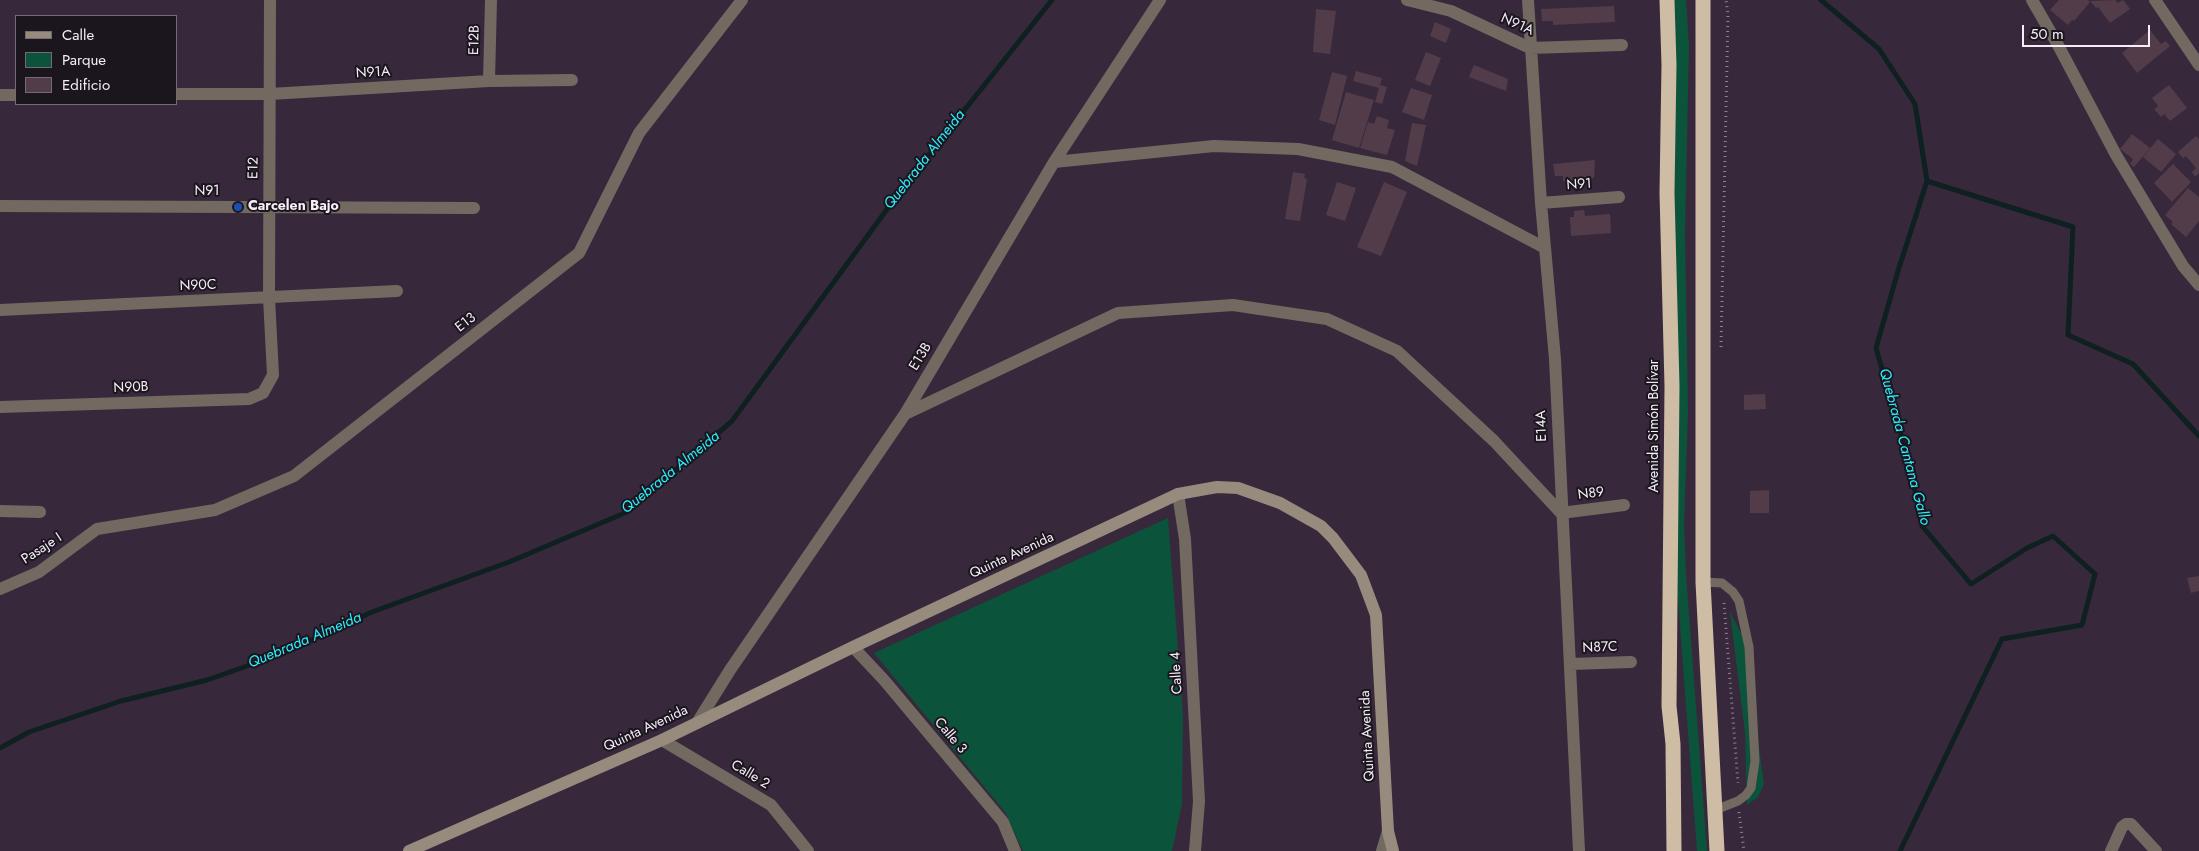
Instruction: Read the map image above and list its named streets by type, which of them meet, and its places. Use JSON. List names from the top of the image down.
{
  "streets": {
    "highway": ["Avenida Simón Bolívar"],
    "street": [
      "N91A",
      "E12B",
      "E12",
      "N91",
      "N90C",
      "E13",
      "E13B",
      "N90B",
      "E14A",
      "N89",
      "Pasaje I",
      "Quinta Avenida",
      "N87C",
      "Calle 4",
      "Calle 3",
      "Calle 2"
    ]
  },
  "crossings": [
    ["N91A", "E12B"],
    ["N91A", "E12"],
    ["N91A", "E14A"],
    ["E12", "N91"],
    ["E12", "N90C"],
    ["E12", "N90B"],
    ["N91", "E14A"],
    ["E13", "Pasaje I"],
    ["E13B", "Quinta Avenida"],
    ["E14A", "N89"],
    ["E14A", "N87C"],
    ["Quinta Avenida", "Calle 4"],
    ["Quinta Avenida", "Calle 3"],
    ["Quinta Avenida", "Calle 2"]
  ],
  "water": ["Quebrada Almeida", "Quebrada Cantana Gallo"],
  "places": ["Carcelen Bajo"],
  "legend": ["Calle", "Parque", "Edificio"],
  "scale_bar": "50 m"
}
